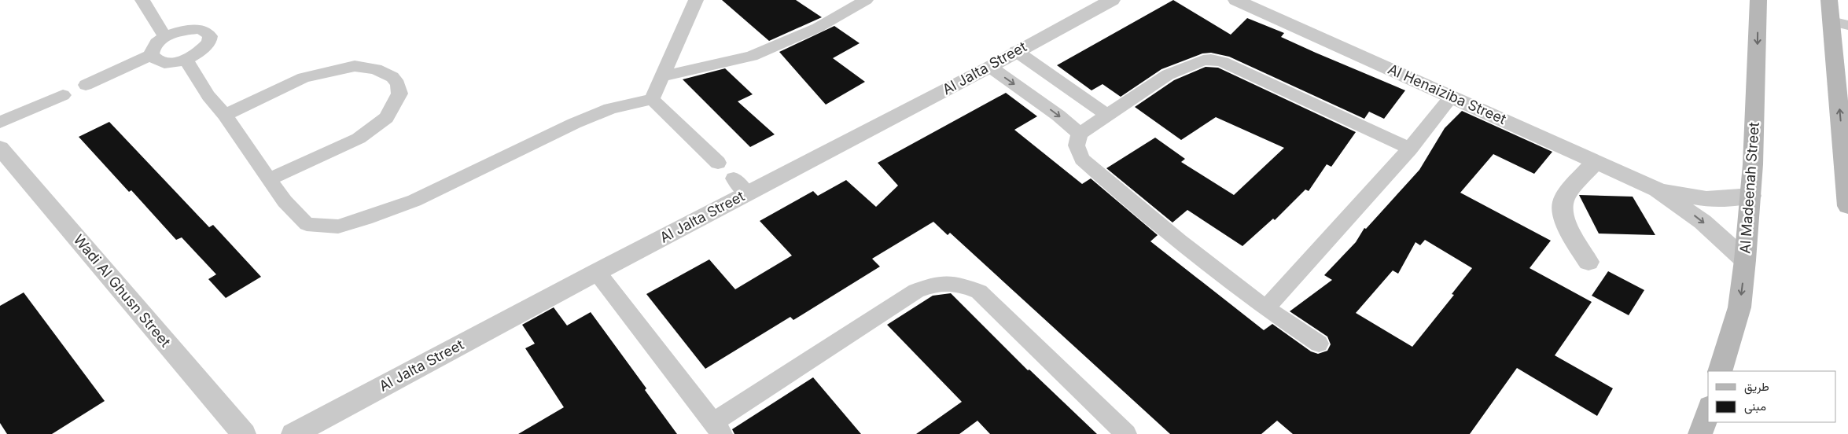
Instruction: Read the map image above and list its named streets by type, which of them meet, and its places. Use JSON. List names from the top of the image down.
{
  "streets": {
    "street": [
      "Al Jalta Street",
      "Al Henaiziba Street",
      "Al Madeenah Street",
      "Wadi Al Ghusn Street"
    ]
  },
  "crossings": [
    ["Al Henaiziba Street", "Al Madeenah Street"]
  ],
  "legend": ["طريق", "مبنى"]
}
